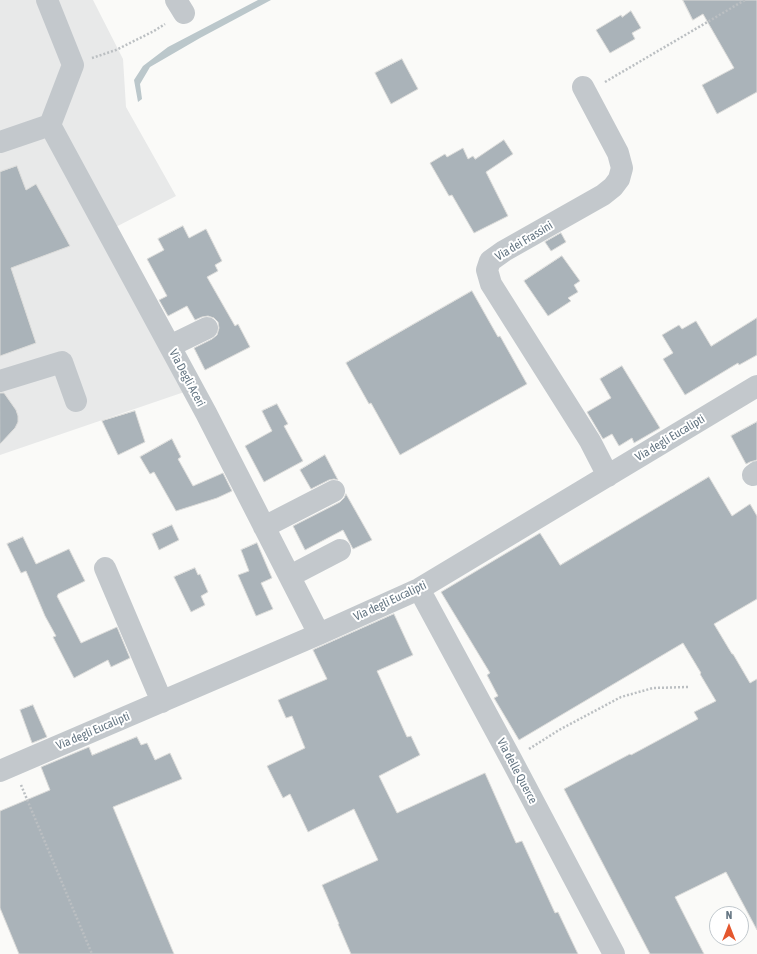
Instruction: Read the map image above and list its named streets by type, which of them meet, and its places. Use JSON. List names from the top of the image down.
{
  "streets": {
    "street": [
      "Via dei Frassini",
      "Via Degli Aceri",
      "Via degli Eucalipti",
      "Via delle Querce"
    ]
  },
  "crossings": [
    ["Via dei Frassini", "Via degli Eucalipti"],
    ["Via Degli Aceri", "Via degli Eucalipti"],
    ["Via degli Eucalipti", "Via delle Querce"]
  ],
  "north": "top"
}
